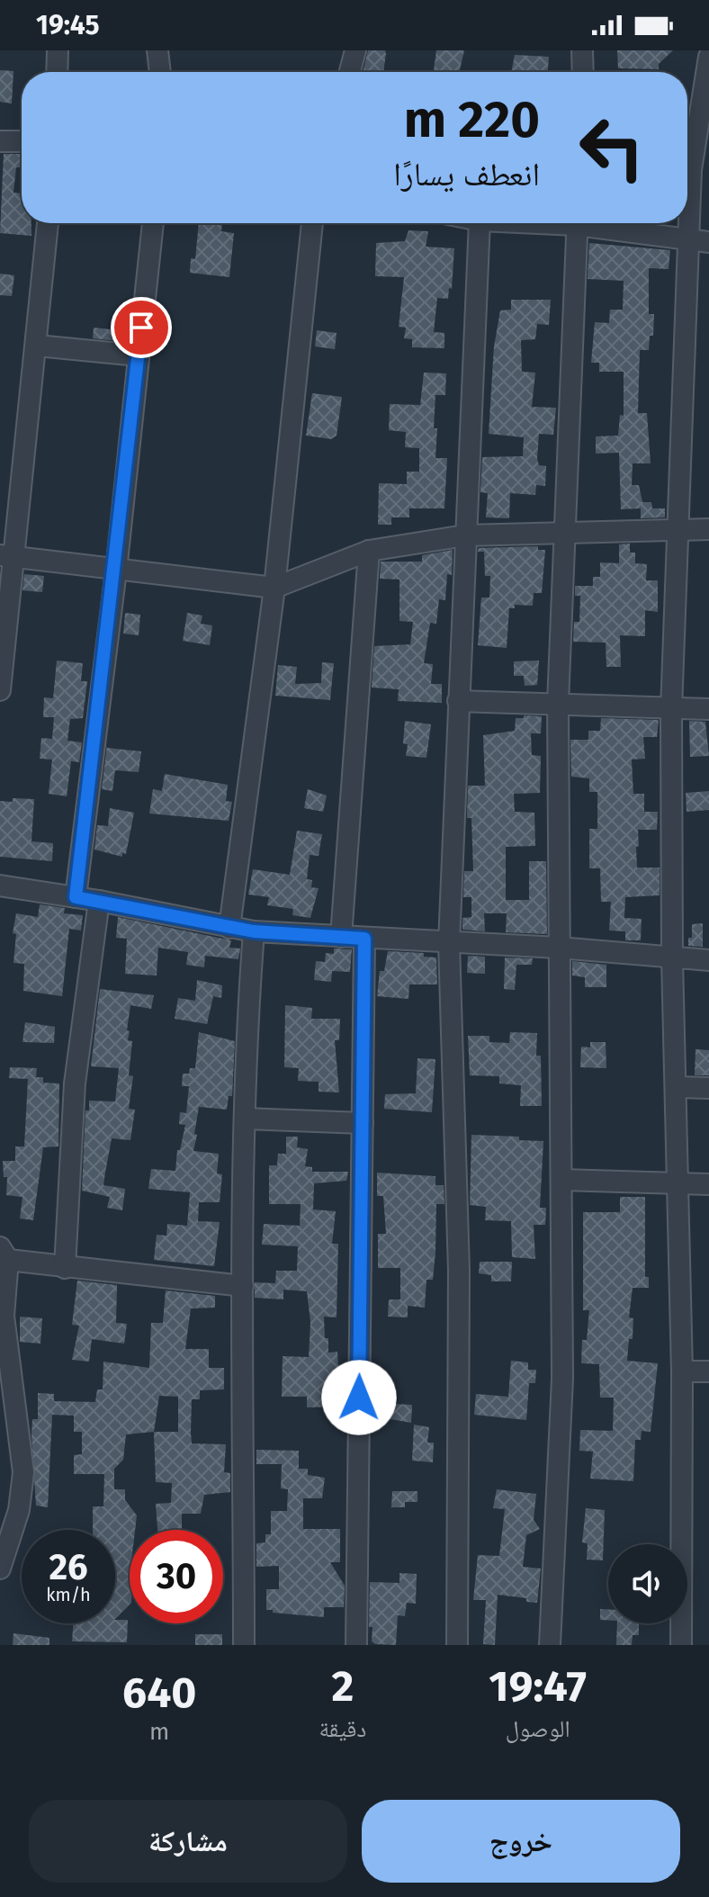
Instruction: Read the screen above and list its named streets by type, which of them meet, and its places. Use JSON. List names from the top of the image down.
{
  "page": {
    "status": "19:45",
    "turn": ["220 m", "انعطف يسارًا"],
    "speed": "26 km/h",
    "limit": "30",
    "eta": [
      "19:47",
      "الوصول",
      "2",
      "دقيقة",
      "640",
      "m"
    ],
    "buttons": ["خروج", "مشاركة"]
  }
}
